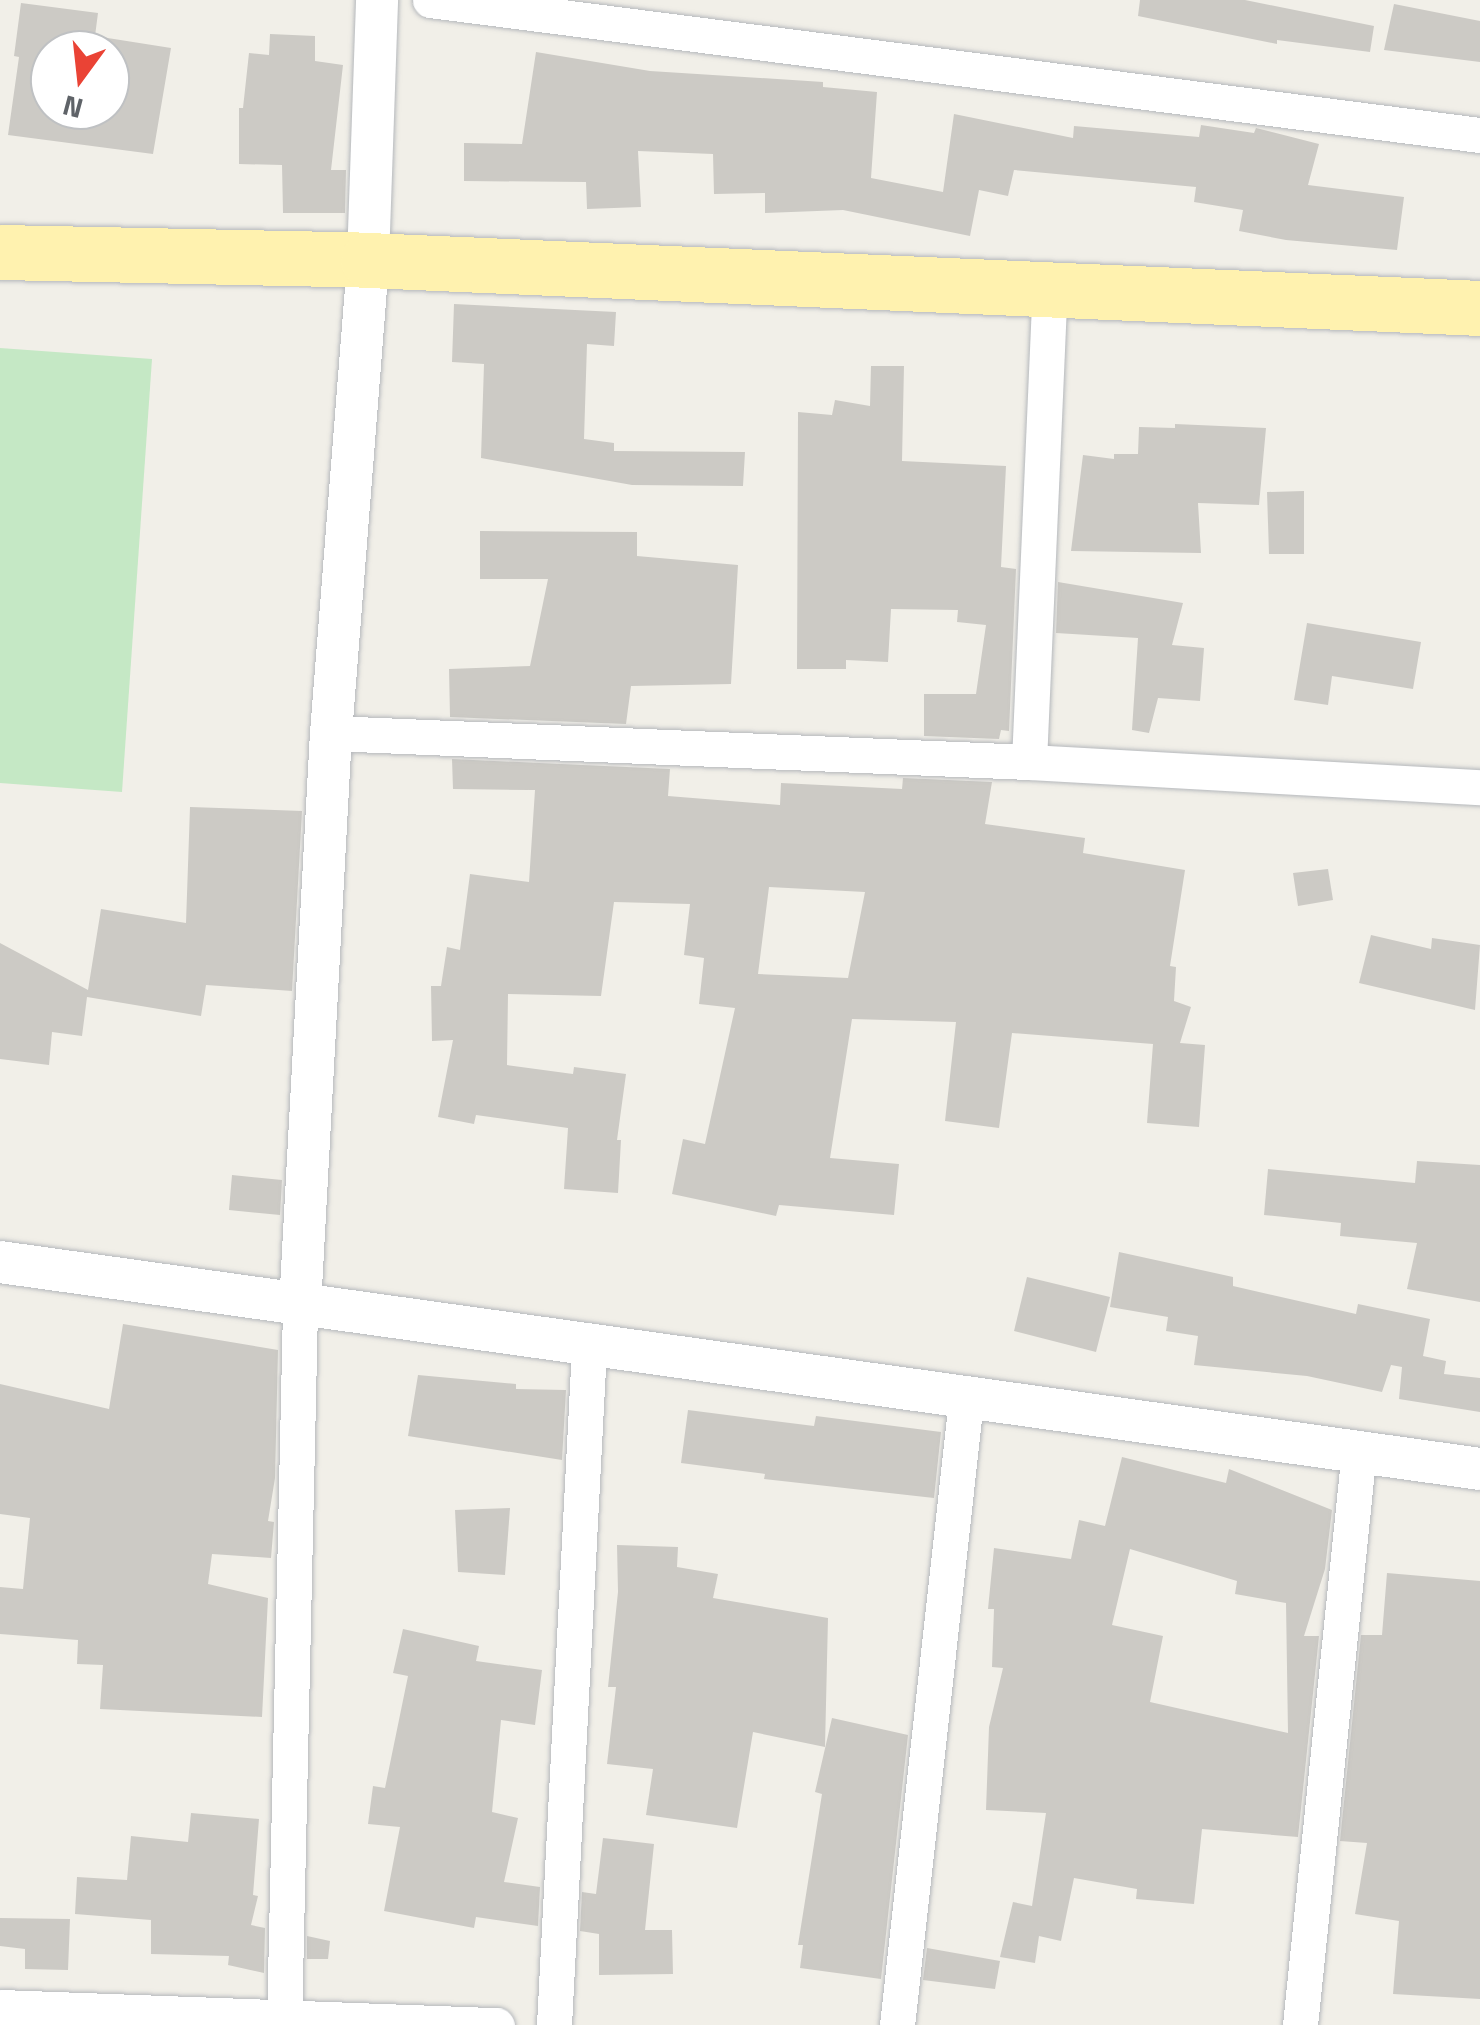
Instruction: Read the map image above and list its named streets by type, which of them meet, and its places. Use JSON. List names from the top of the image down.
{
  "north": "bottom"
}
